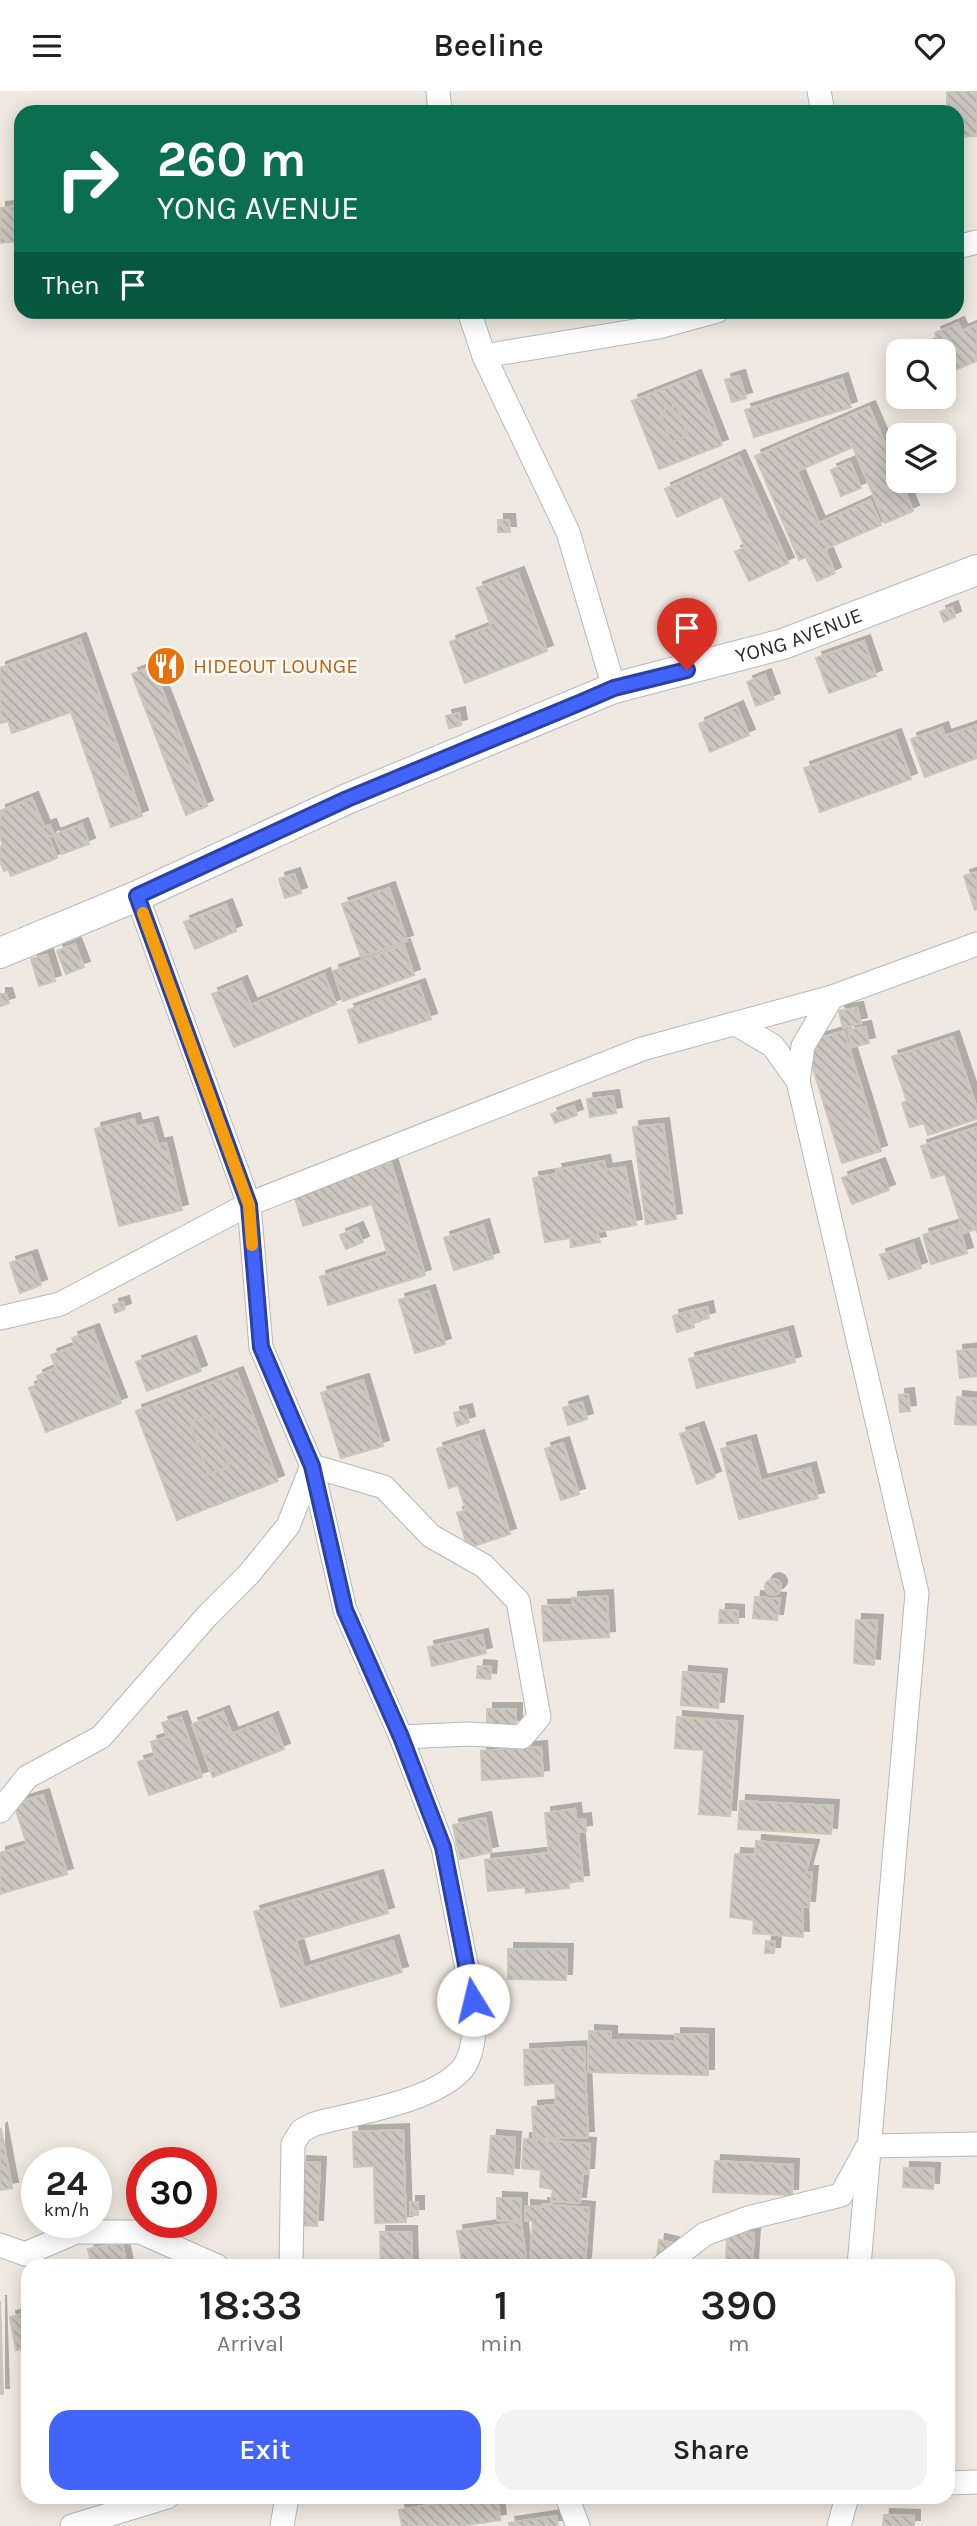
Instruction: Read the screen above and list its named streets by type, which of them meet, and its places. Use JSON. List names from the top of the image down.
{
  "streets": {
    "street": ["YONG AVENUE"]
  },
  "places": {
    "restaurant": ["HIDEOUT LOUNGE"]
  },
  "page": {
    "header": "Beeline",
    "turn": ["260 m", "YONG AVENUE"],
    "then": "Then",
    "speed": "24 km/h",
    "limit": "30",
    "eta": [
      "18:33",
      "Arrival",
      "1",
      "min",
      "390",
      "m"
    ],
    "buttons": ["Exit", "Share"]
  }
}
